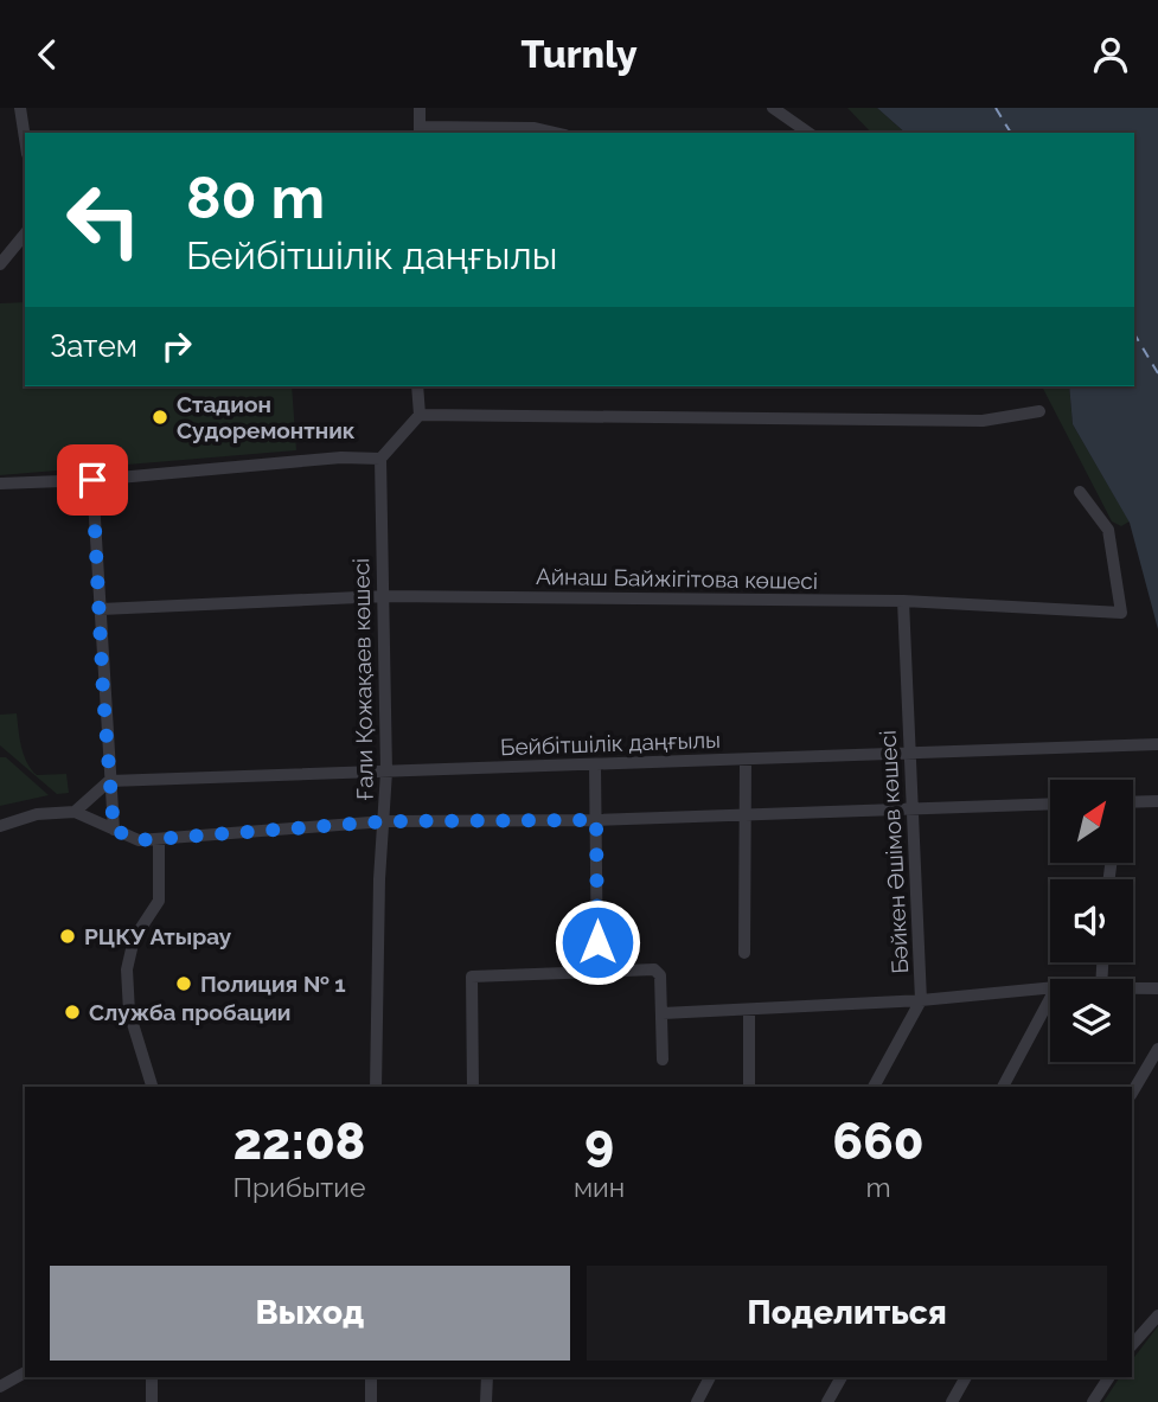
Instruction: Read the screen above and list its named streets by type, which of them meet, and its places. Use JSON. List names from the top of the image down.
{
  "streets": {
    "street": [
      "Айнаш Байжігітова көшесі",
      "Ғали Қожақаев көшесі",
      "Бейбітшілік даңғылы",
      "Бәйкен Әшімов көшесі"
    ]
  },
  "crossings": [
    ["Айнаш Байжігітова көшесі", "Ғали Қожақаев көшесі"],
    ["Айнаш Байжігітова көшесі", "Бәйкен Әшімов көшесі"],
    ["Ғали Қожақаев көшесі", "Бейбітшілік даңғылы"],
    ["Бейбітшілік даңғылы", "Бәйкен Әшімов көшесі"]
  ],
  "places": [
    "Стадион Судоремонтник",
    "РЦКУ Атырау",
    "Полиция № 1",
    "Служба пробации"
  ],
  "north": "top right",
  "page": {
    "header": "Turnly",
    "turn": ["80 m", "Бейбітшілік даңғылы"],
    "then": "Затем",
    "eta": [
      "22:08",
      "Прибытие",
      "9",
      "мин",
      "660",
      "m"
    ],
    "buttons": ["Выход", "Поделиться"]
  }
}
